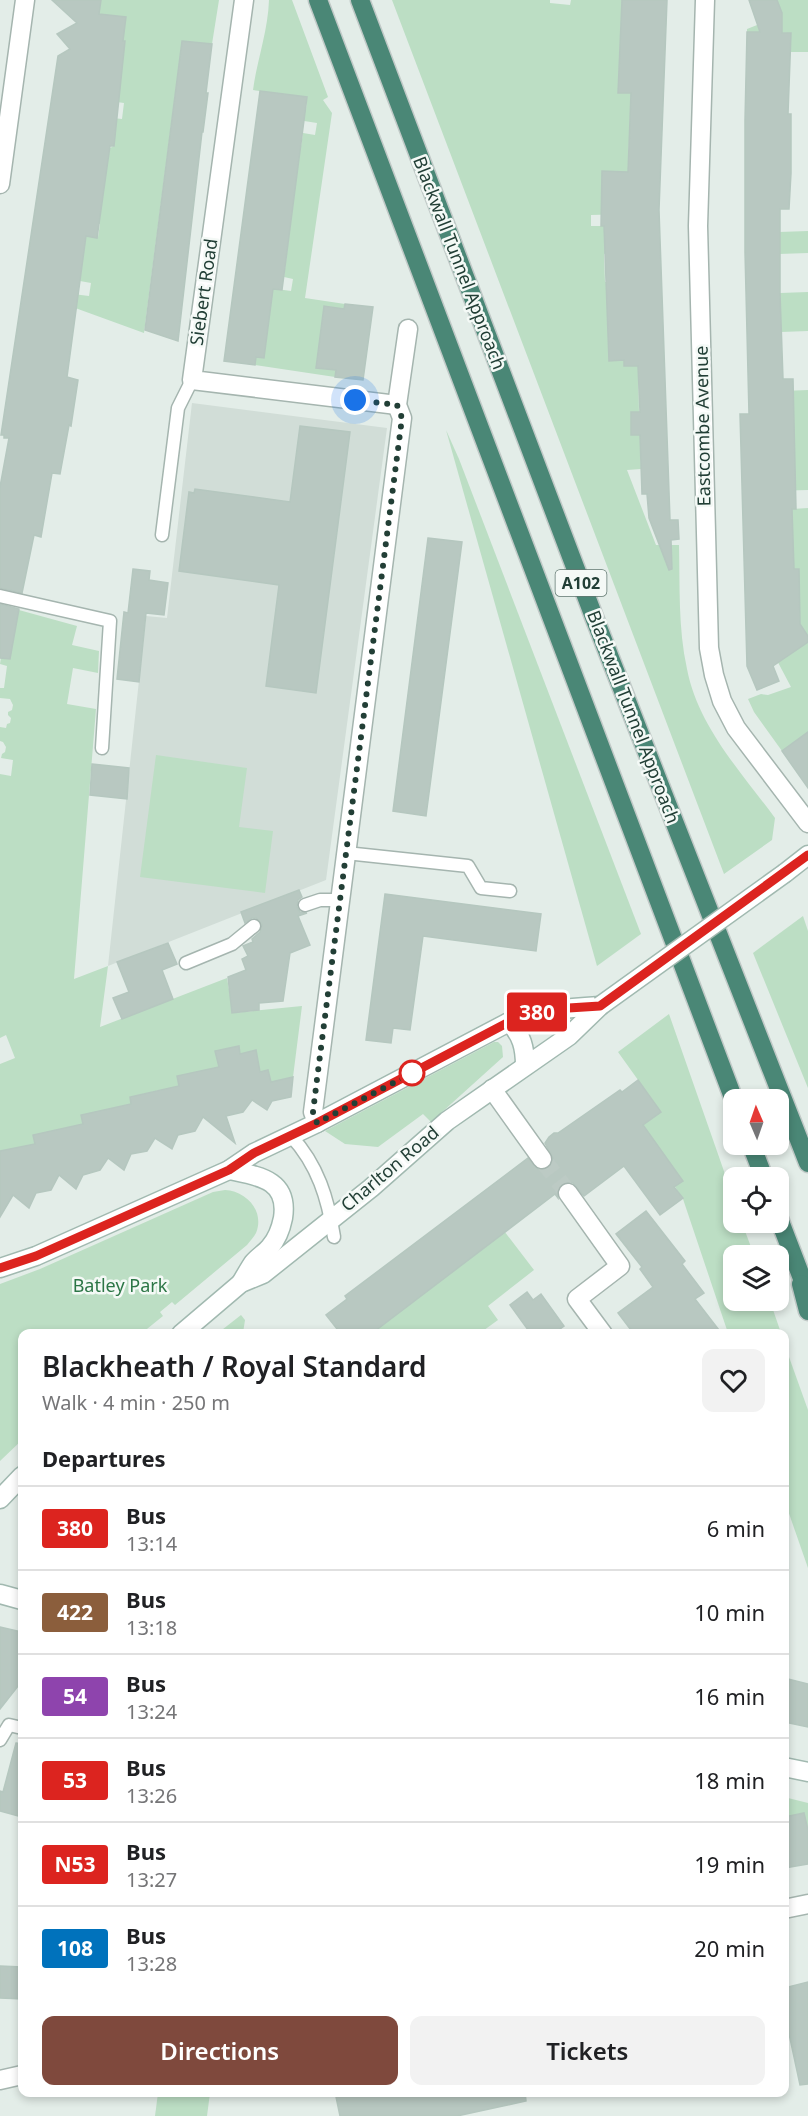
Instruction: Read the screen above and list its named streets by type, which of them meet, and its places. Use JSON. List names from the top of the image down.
{
  "streets": {
    "highway": ["Blackwall Tunnel Approach", "A102"],
    "street": ["Siebert Road", "Eastcombe Avenue", "Charlton Road"]
  },
  "parks": ["Batley Park"],
  "lines": ["bus line 380"],
  "north": "top",
  "page": {
    "on_map": "380",
    "heading": [
      ["Blackheath / Royal Standard", "Walk · 4 min · 250 m"],
      "Departures"
    ],
    "list": [
      {
        "mark": "380",
        "name": "Bus",
        "note": "13:14",
        "value": "6 min"
      },
      {
        "mark": "422",
        "name": "Bus",
        "note": "13:18",
        "value": "10 min"
      },
      {
        "mark": "54",
        "name": "Bus",
        "note": "13:24",
        "value": "16 min"
      },
      {
        "mark": "53",
        "name": "Bus",
        "note": "13:26",
        "value": "18 min"
      },
      {
        "mark": "N53",
        "name": "Bus",
        "note": "13:27",
        "value": "19 min"
      },
      {
        "mark": "108",
        "name": "Bus",
        "note": "13:28",
        "value": "20 min"
      }
    ],
    "buttons": ["Directions", "Tickets"]
  }
}
